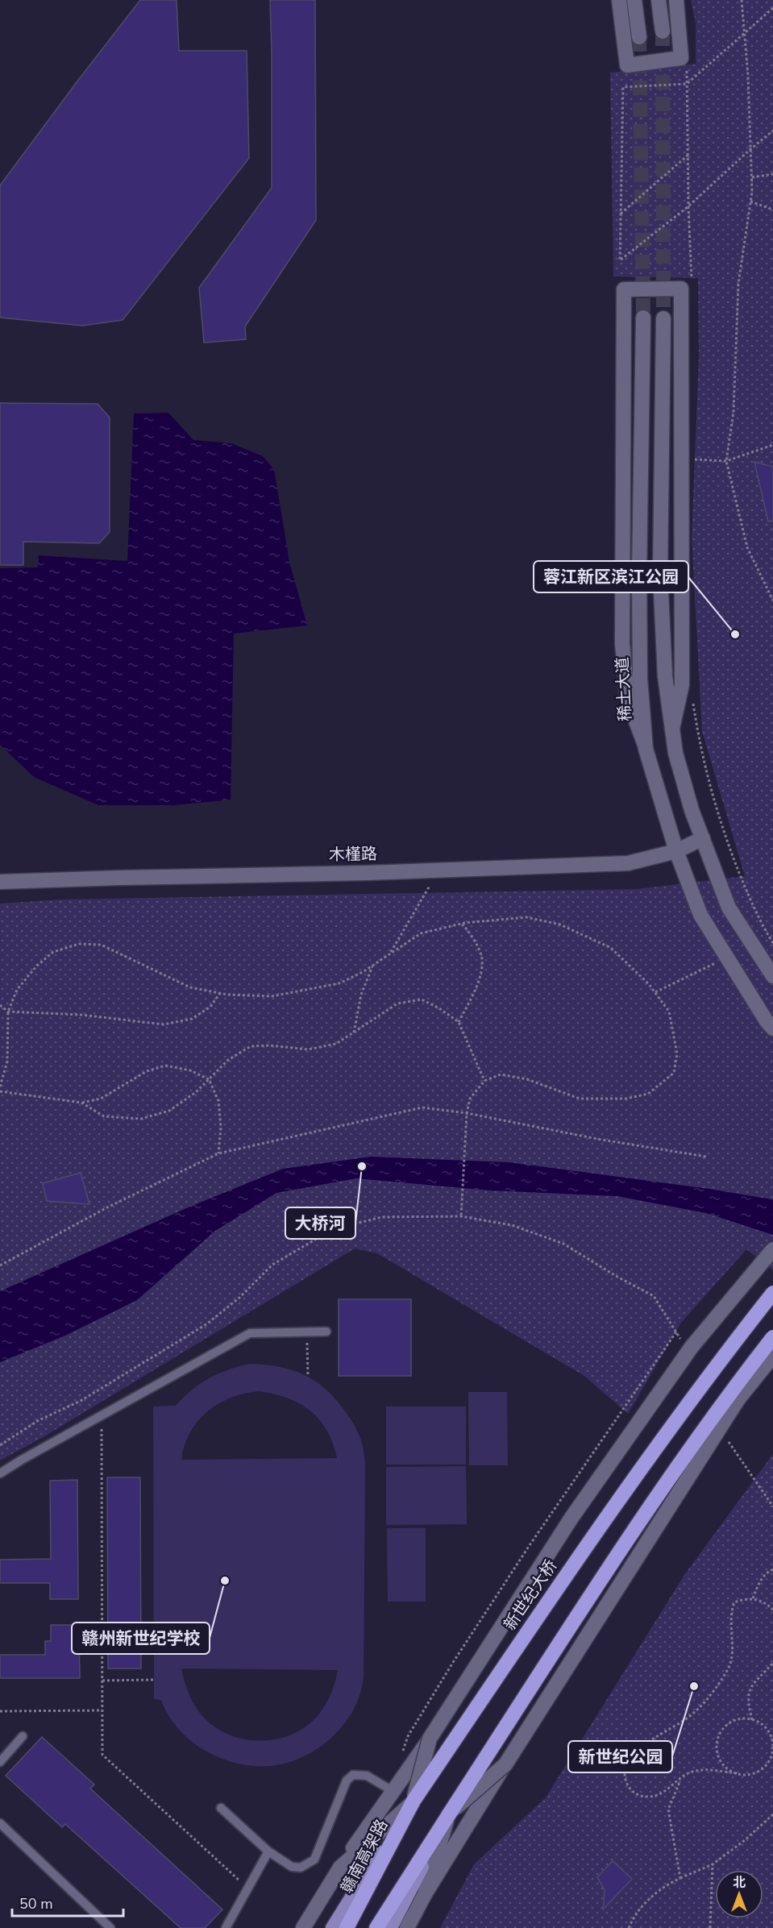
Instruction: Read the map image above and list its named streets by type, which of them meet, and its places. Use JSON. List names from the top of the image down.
{
  "streets": {
    "highway": ["新世纪大桥", "赣南高架路"],
    "street": ["稀土大道", "木槿路"]
  },
  "crossings": [
    ["稀土大道", "木槿路"],
    ["新世纪大桥", "赣南高架路"]
  ],
  "places": [
    "蓉江新区滨江公园",
    "大桥河",
    "赣州新世纪学校",
    "新世纪公园"
  ],
  "scale_bar": "50 m",
  "north": "top"
}
